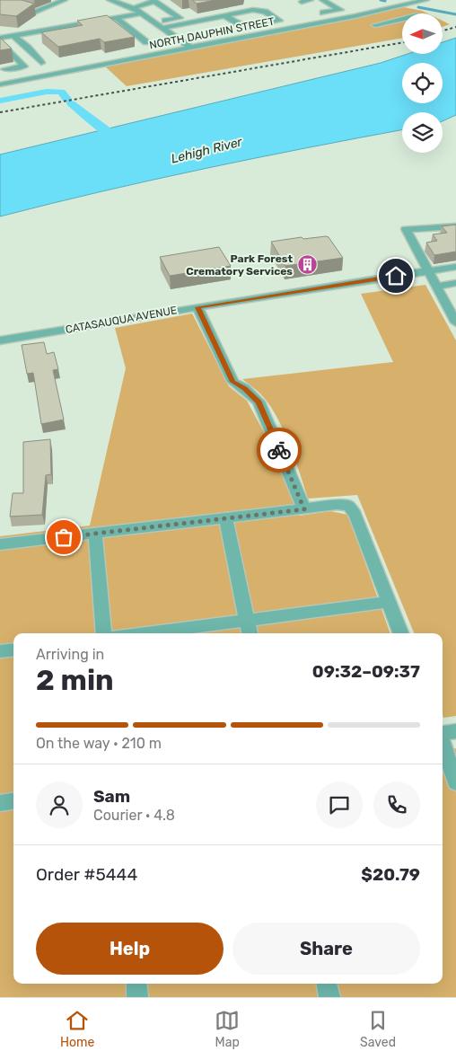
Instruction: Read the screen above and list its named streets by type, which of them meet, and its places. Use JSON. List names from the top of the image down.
{
  "streets": {
    "street": ["NORTH DAUPHIN STREET", "CATASAUQUA AVENUE"]
  },
  "water": ["Lehigh River"],
  "places": {
    "building": ["Park Forest Crematory Services"]
  },
  "north": "left",
  "page": {
    "heading": ["2 min", "Arriving in", "09:32–09:37"],
    "panel": [
      "Sam",
      "Courier · 4.8",
      "Order #5444",
      "$20.79"
    ],
    "bar": "On the way · 210 m",
    "buttons": ["Help", "Share"],
    "tabs": ["Home", "Map", "Saved"]
  }
}
